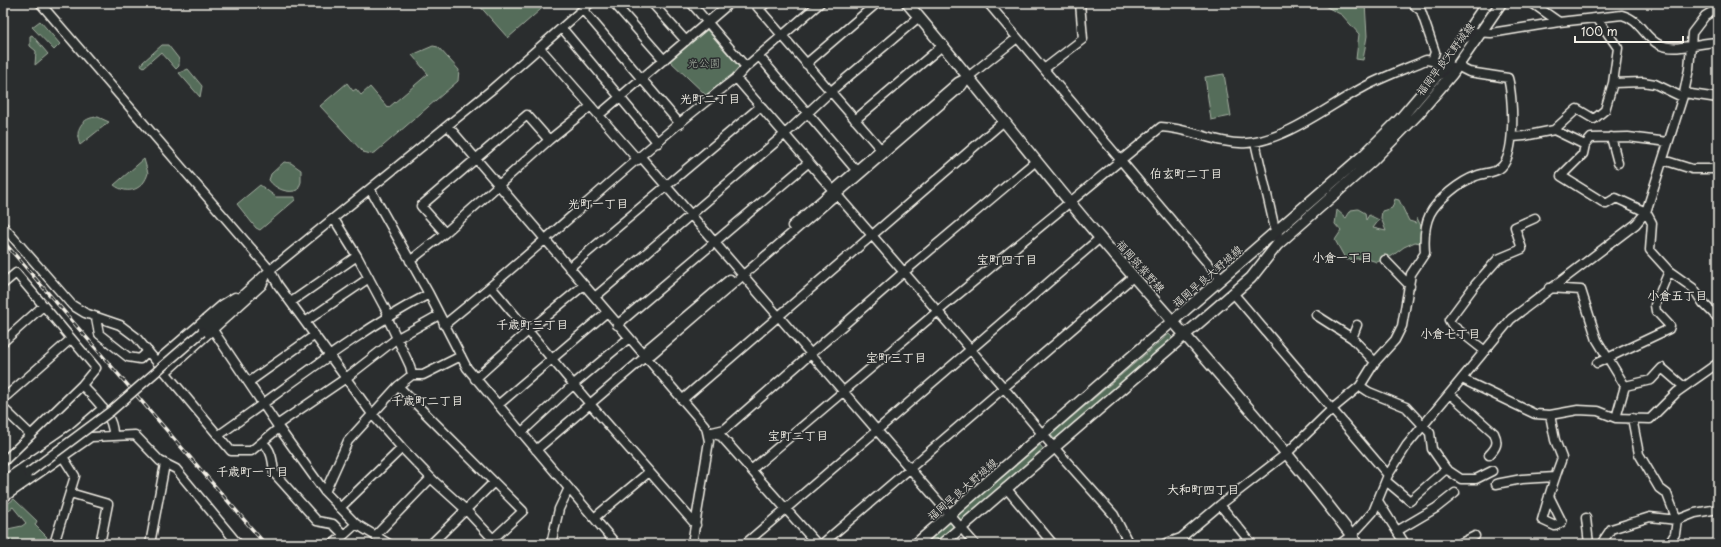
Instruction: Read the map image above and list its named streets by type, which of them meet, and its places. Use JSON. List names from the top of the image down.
{
  "streets": {
    "main road": ["福岡早良大野城線", "福岡筑紫野線"]
  },
  "crossings": [
    ["福岡早良大野城線", "福岡筑紫野線"]
  ],
  "districts": [
    "光町二丁目",
    "伯玄町二丁目",
    "光町一丁目",
    "小倉一丁目",
    "宝町四丁目",
    "小倉五丁目",
    "千歳町三丁目",
    "小倉七丁目",
    "宝町三丁目",
    "千歳町二丁目",
    "宝町二丁目",
    "千歳町一丁目",
    "大和町四丁目"
  ],
  "parks": ["光公園"],
  "scale_bar": "100 m"
}
